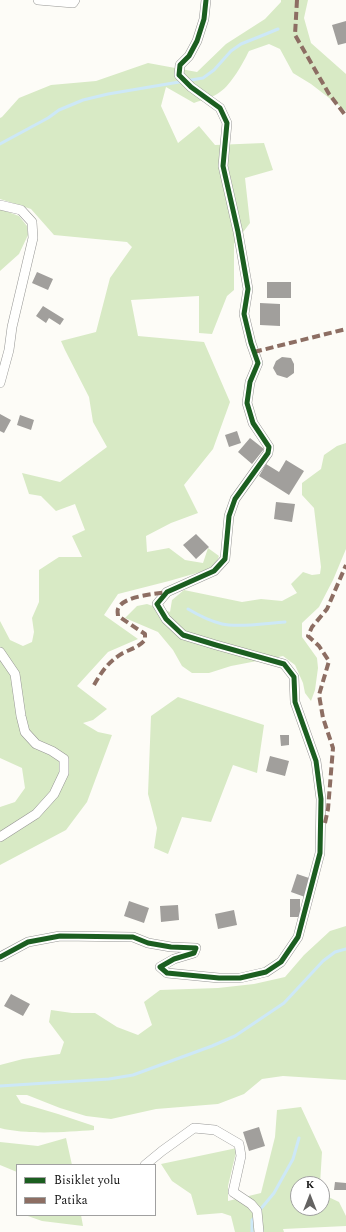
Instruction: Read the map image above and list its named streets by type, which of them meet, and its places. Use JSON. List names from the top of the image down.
{
  "legend": ["Bisiklet yolu", "Patika"],
  "north": "top"
}
